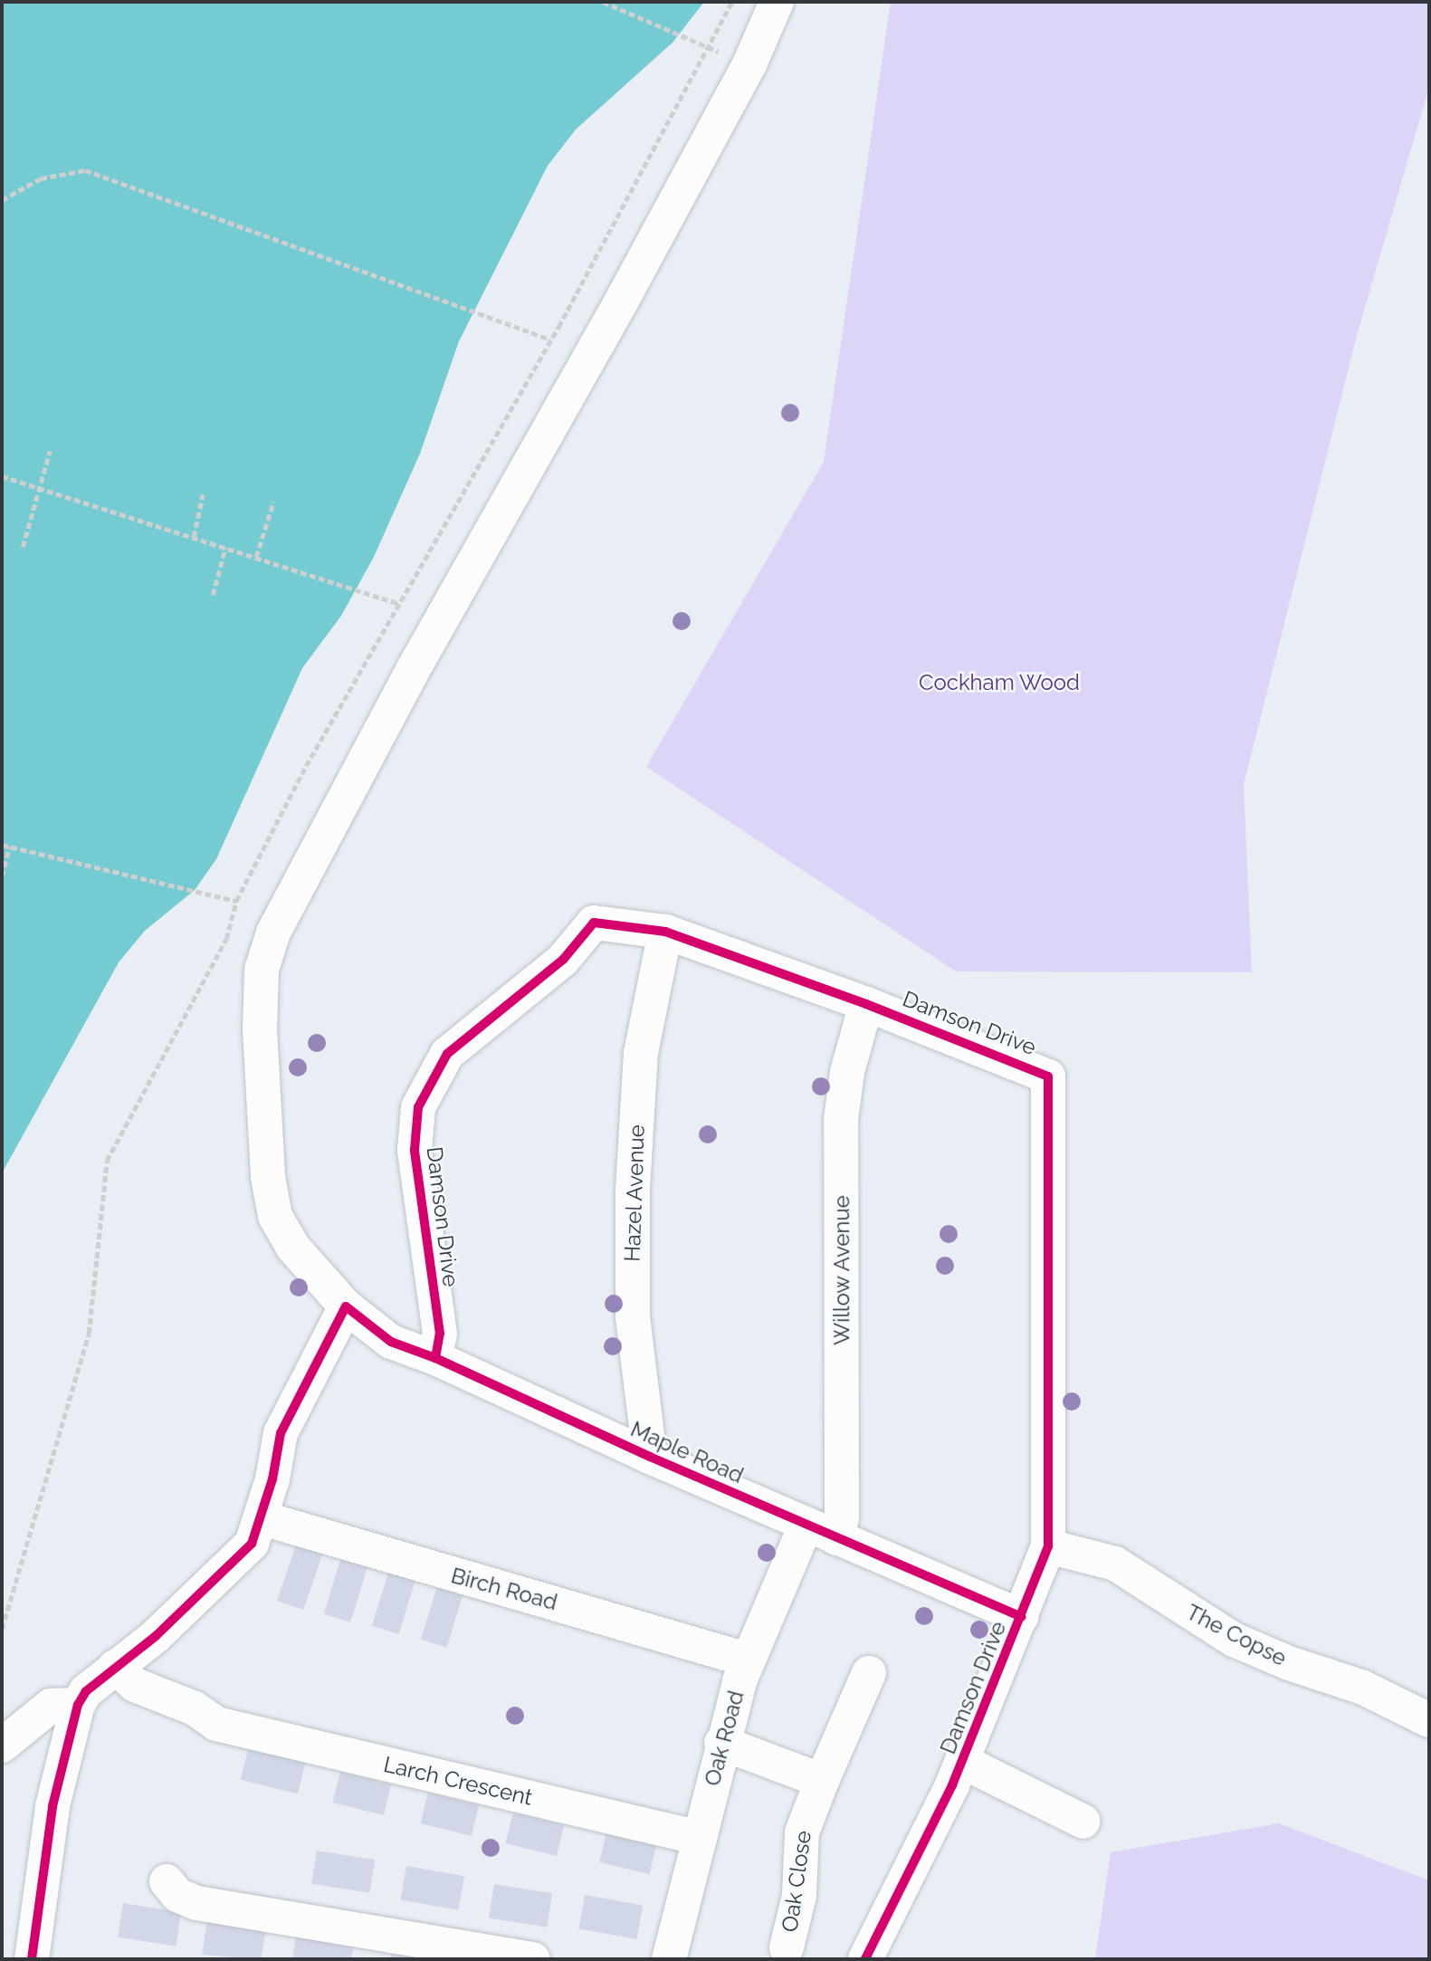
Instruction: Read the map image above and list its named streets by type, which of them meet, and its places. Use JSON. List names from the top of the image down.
{
  "streets": {
    "street": [
      "Damson Drive",
      "Hazel Avenue",
      "Willow Avenue",
      "Maple Road",
      "Birch Road",
      "The Copse",
      "Oak Road",
      "Larch Crescent",
      "Oak Close"
    ]
  },
  "crossings": [
    ["Damson Drive", "Hazel Avenue"],
    ["Damson Drive", "Willow Avenue"],
    ["Damson Drive", "Maple Road"],
    ["Damson Drive", "The Copse"],
    ["Hazel Avenue", "Maple Road"],
    ["Willow Avenue", "Maple Road"],
    ["Willow Avenue", "Oak Road"],
    ["Maple Road", "Oak Road"],
    ["Birch Road", "Oak Road"],
    ["Oak Road", "Larch Crescent"]
  ],
  "parks": ["Cockham Wood"]
}
